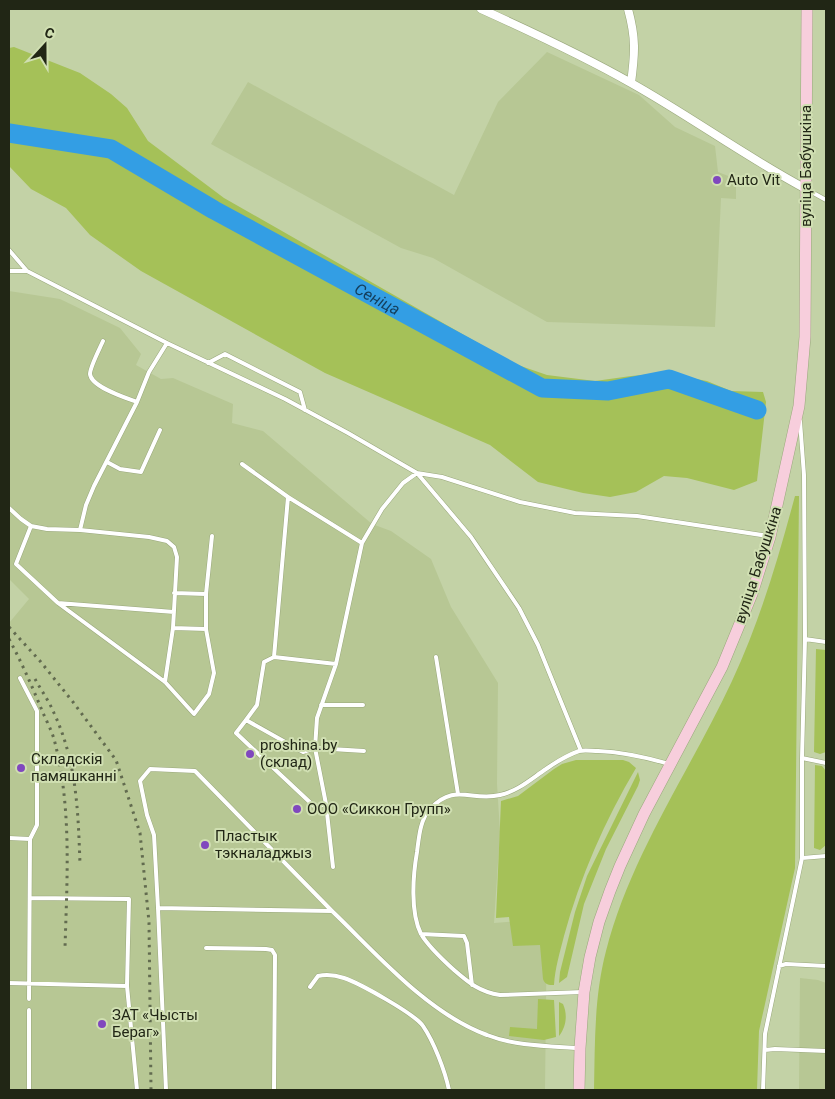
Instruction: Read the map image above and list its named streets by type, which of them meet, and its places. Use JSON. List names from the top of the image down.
{
  "streets": {
    "street": ["вуліца Бабушкіна"]
  },
  "water": ["Сеніца"],
  "places": [
    "Auto Vit",
    "рroshina.by (склад)",
    "Складскія памяшканні",
    "ООО «Сиккон Групп»",
    "Пластык тэкналаджыз",
    "ЗАТ «Чысты Бераг»"
  ],
  "north": "top"
}
